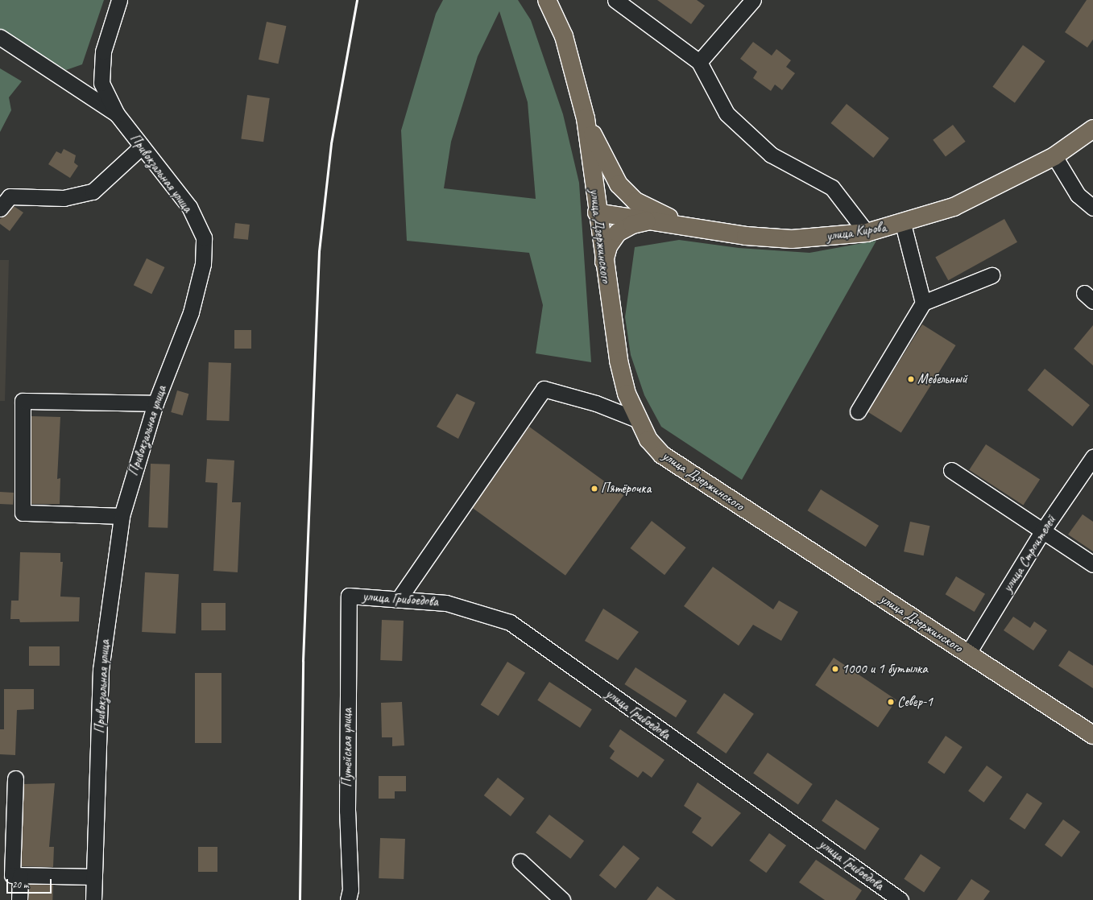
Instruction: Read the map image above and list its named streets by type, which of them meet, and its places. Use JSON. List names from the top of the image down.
{
  "streets": {
    "main road": ["улица Кирова", "улица Дзержинского"],
    "street": [
      "Привокзальная улица",
      "улица Строителей",
      "улица Грибоедова",
      "Путейская улица"
    ]
  },
  "crossings": [
    ["улица Кирова", "улица Дзержинского"],
    ["улица Дзержинского", "улица Строителей"],
    ["улица Грибоедова", "Путейская улица"]
  ],
  "places": [
    "Мебельный",
    "Пятёрочка",
    "1000 и 1 бутылка",
    "Север-1"
  ],
  "scale_bar": "20 m"
}
